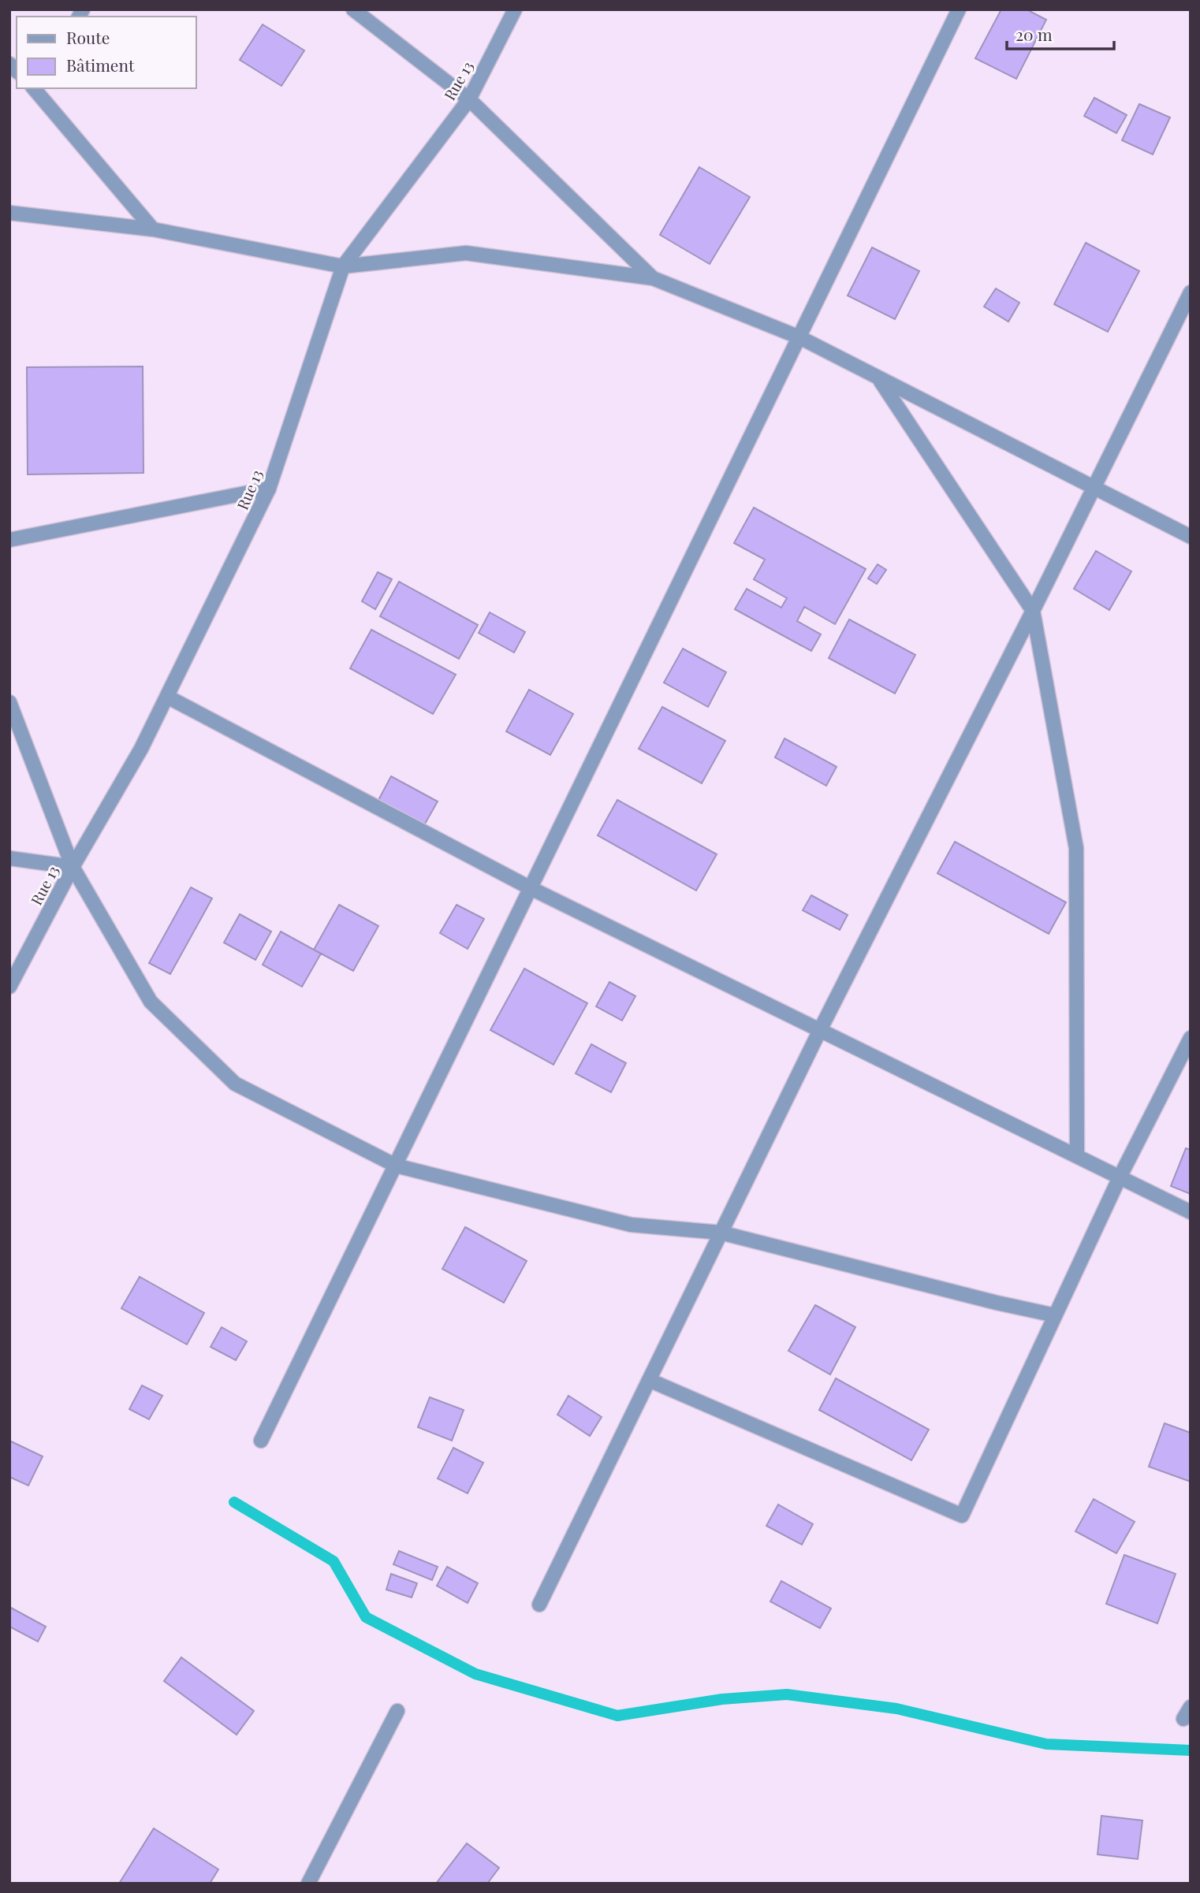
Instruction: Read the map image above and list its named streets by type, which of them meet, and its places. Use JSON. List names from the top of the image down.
{
  "streets": {
    "street": ["Rue 13"]
  },
  "legend": ["Route", "Bâtiment"],
  "scale_bar": "20 m"
}
